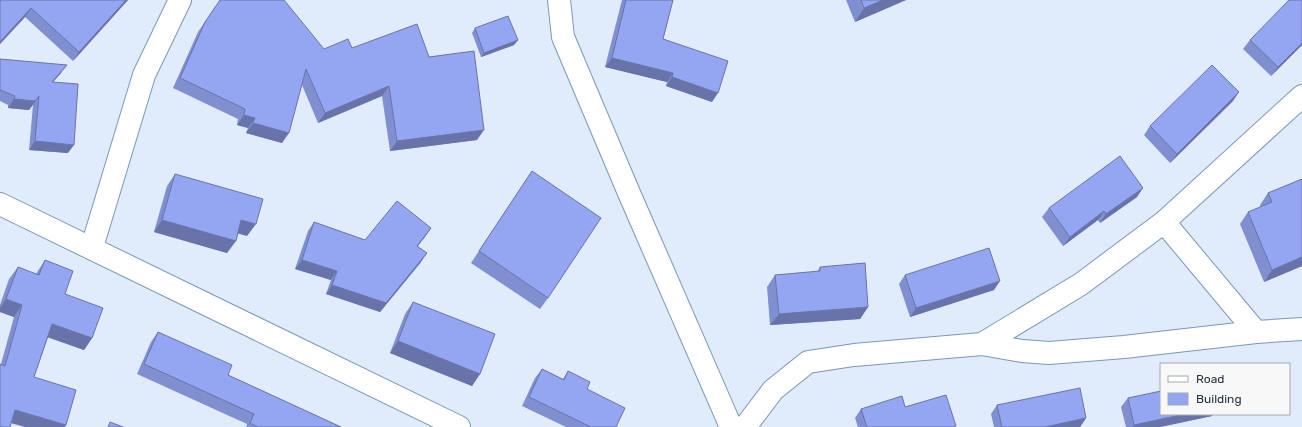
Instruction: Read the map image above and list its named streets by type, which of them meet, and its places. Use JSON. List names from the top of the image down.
{
  "legend": ["Road", "Building"]
}
